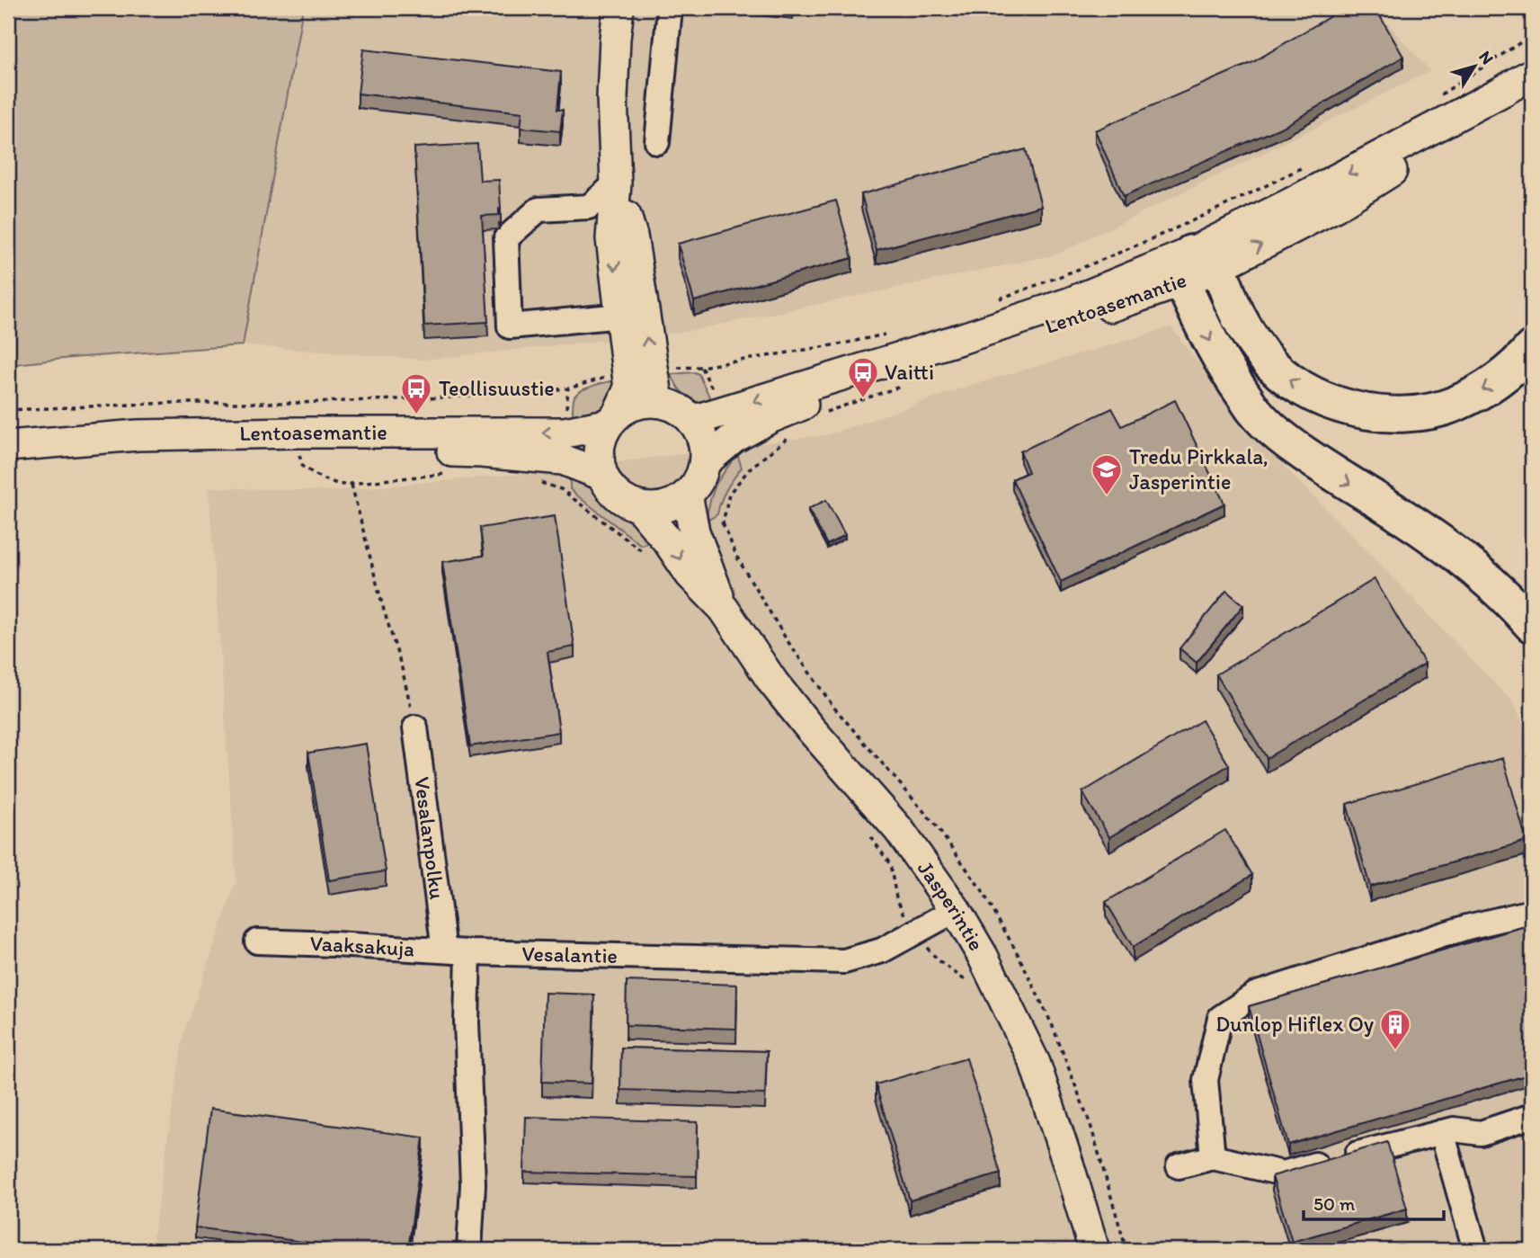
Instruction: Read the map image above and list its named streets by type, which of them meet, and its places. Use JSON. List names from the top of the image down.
{
  "streets": {
    "main road": ["Lentoasemantie", "Jasperintie"],
    "street": ["Vesalanpolku", "Vaaksakuja", "Vesalantie"]
  },
  "crossings": [
    ["Lentoasemantie", "Jasperintie"],
    ["Vesalanpolku", "Vaaksakuja"],
    ["Jasperintie", "Vesalantie"],
    ["Vaaksakuja", "Vesalantie"]
  ],
  "places": {
    "bus stop": ["Vaitti", "Teollisuustie"],
    "school or university": ["Tredu Pirkkala, Jasperintie"],
    "building": ["Dunlop Hiflex Oy"]
  },
  "scale_bar": "50 m",
  "north": "top right"
}
